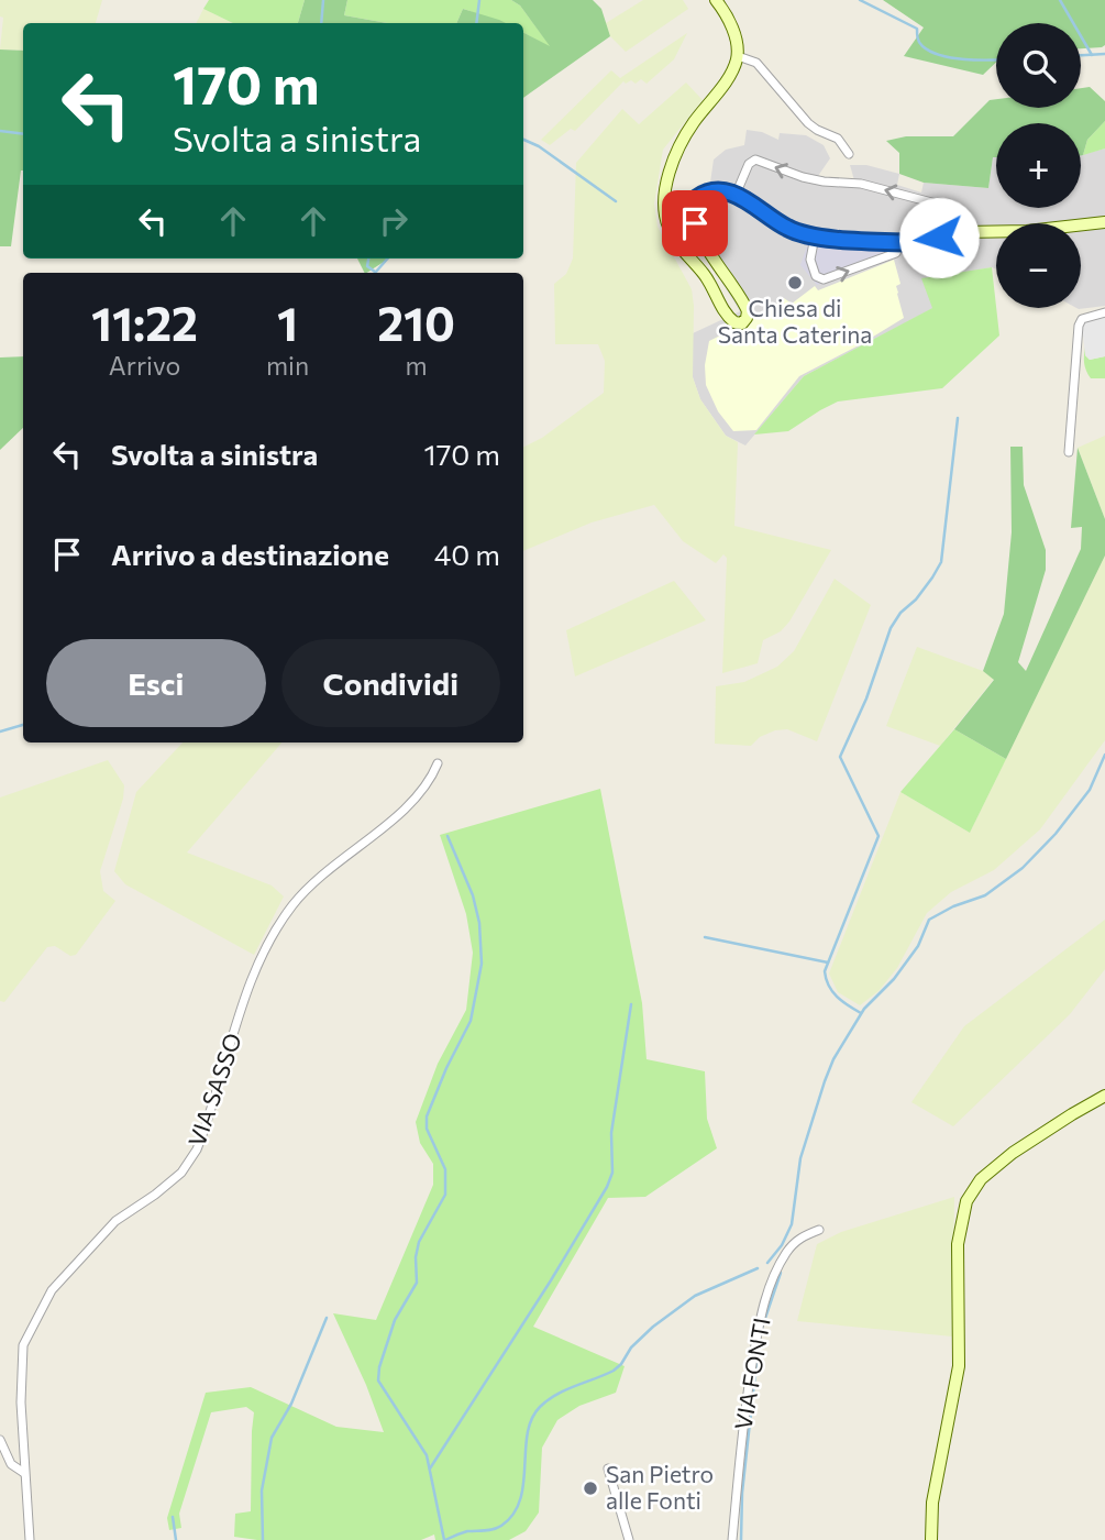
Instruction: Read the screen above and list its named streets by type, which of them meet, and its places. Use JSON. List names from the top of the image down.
{
  "streets": {
    "street": ["VIA SASSO", "VIA FONTI"]
  },
  "places": ["Chiesa di Santa Caterina", "San Pietro alle Fonti"],
  "page": {
    "map_buttons": ["+", "−"],
    "turn": ["170 m", "Svolta a sinistra"],
    "eta": [
      "11:22",
      "Arrivo",
      "1",
      "min",
      "210",
      "m"
    ],
    "list": [
      {
        "name": "Svolta a sinistra",
        "value": "170 m"
      },
      {
        "name": "Arrivo a destinazione",
        "value": "40 m"
      }
    ],
    "buttons": ["Esci", "Condividi"]
  }
}
